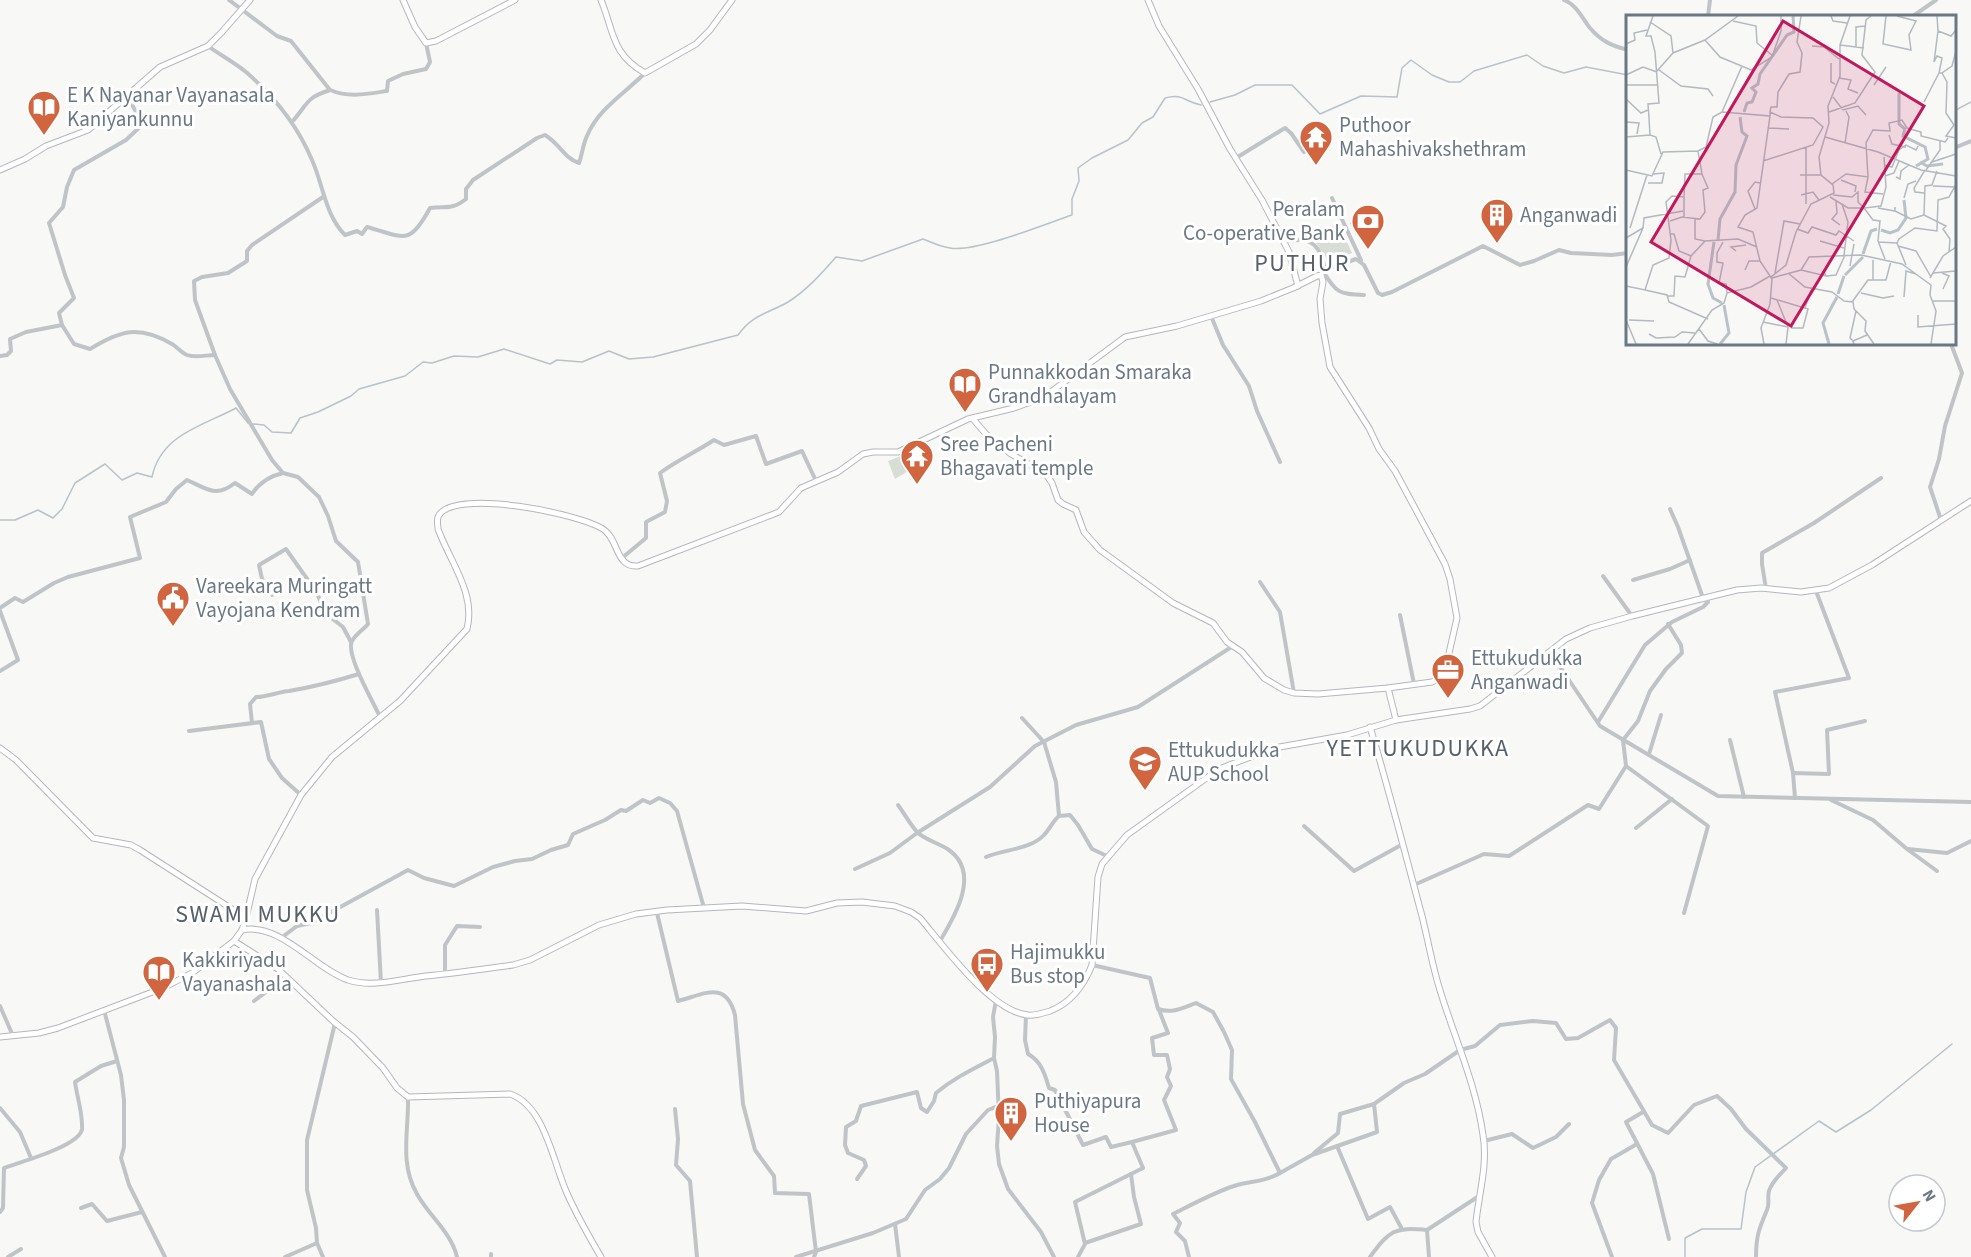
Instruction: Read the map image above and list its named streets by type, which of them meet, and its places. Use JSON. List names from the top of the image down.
{
  "districts": ["PUTHUR", "YETTUKUDUKKA", "SWAMI MUKKU"],
  "places": {
    "library": ["E K Nayanar Vayanasala Kaniyankunnu", "Punnakkodan Smaraka Grandhalayam", "Kakkiriyadu Vayanashala"],
    "temple": ["Puthoor Mahashivakshethram", "Sree Pacheni Bhagavati temple"],
    "building": ["Anganwadi", "Puthiyapura House"],
    "bank": ["Peralam Co-operative Bank"],
    "public building": ["Vareekara Muringatt Vayojana Kendram"],
    "office": ["Ettukudukka Anganwadi"],
    "school or university": ["Ettukudukka AUP School"],
    "bus stop": ["Hajimukku Bus stop"]
  },
  "north": "top right"
}
